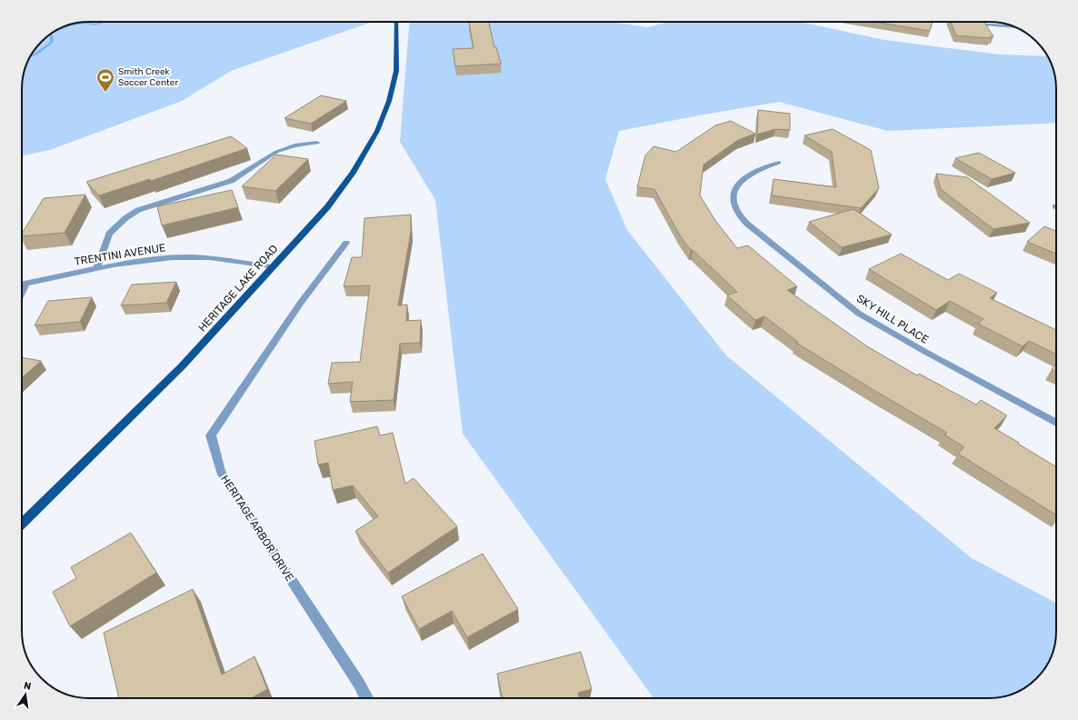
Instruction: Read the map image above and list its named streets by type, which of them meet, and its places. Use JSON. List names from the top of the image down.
{
  "streets": {
    "main road": ["HERITAGE LAKE ROAD"],
    "street": ["TRENTINI AVENUE", "SKY HILL PLACE", "HERITAGE ARBOR DRIVE"]
  },
  "crossings": [
    ["TRENTINI AVENUE", "HERITAGE LAKE ROAD"]
  ],
  "places": {
    "sports": ["Smith Creek Soccer Center"]
  },
  "north": "top"
}
